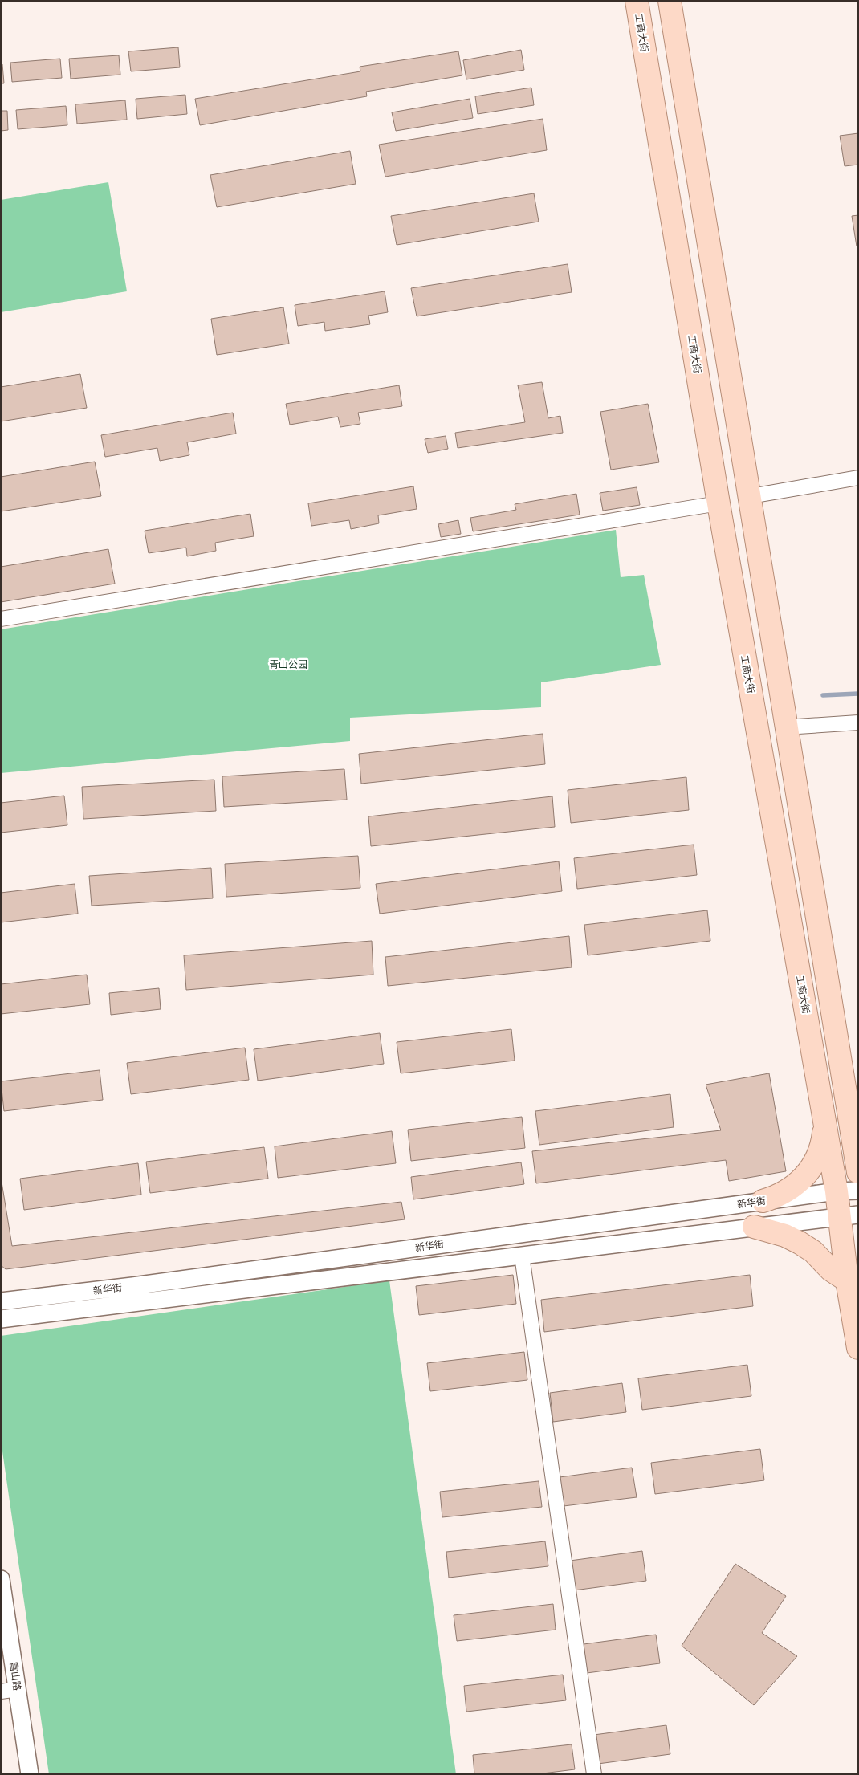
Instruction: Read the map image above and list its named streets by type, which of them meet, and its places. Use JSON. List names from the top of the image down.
{
  "streets": {
    "main road": ["工商大街"],
    "street": ["新华街", "富山路"]
  },
  "crossings": [
    ["工商大街", "新华街"]
  ],
  "parks": ["青山公园"]
}
